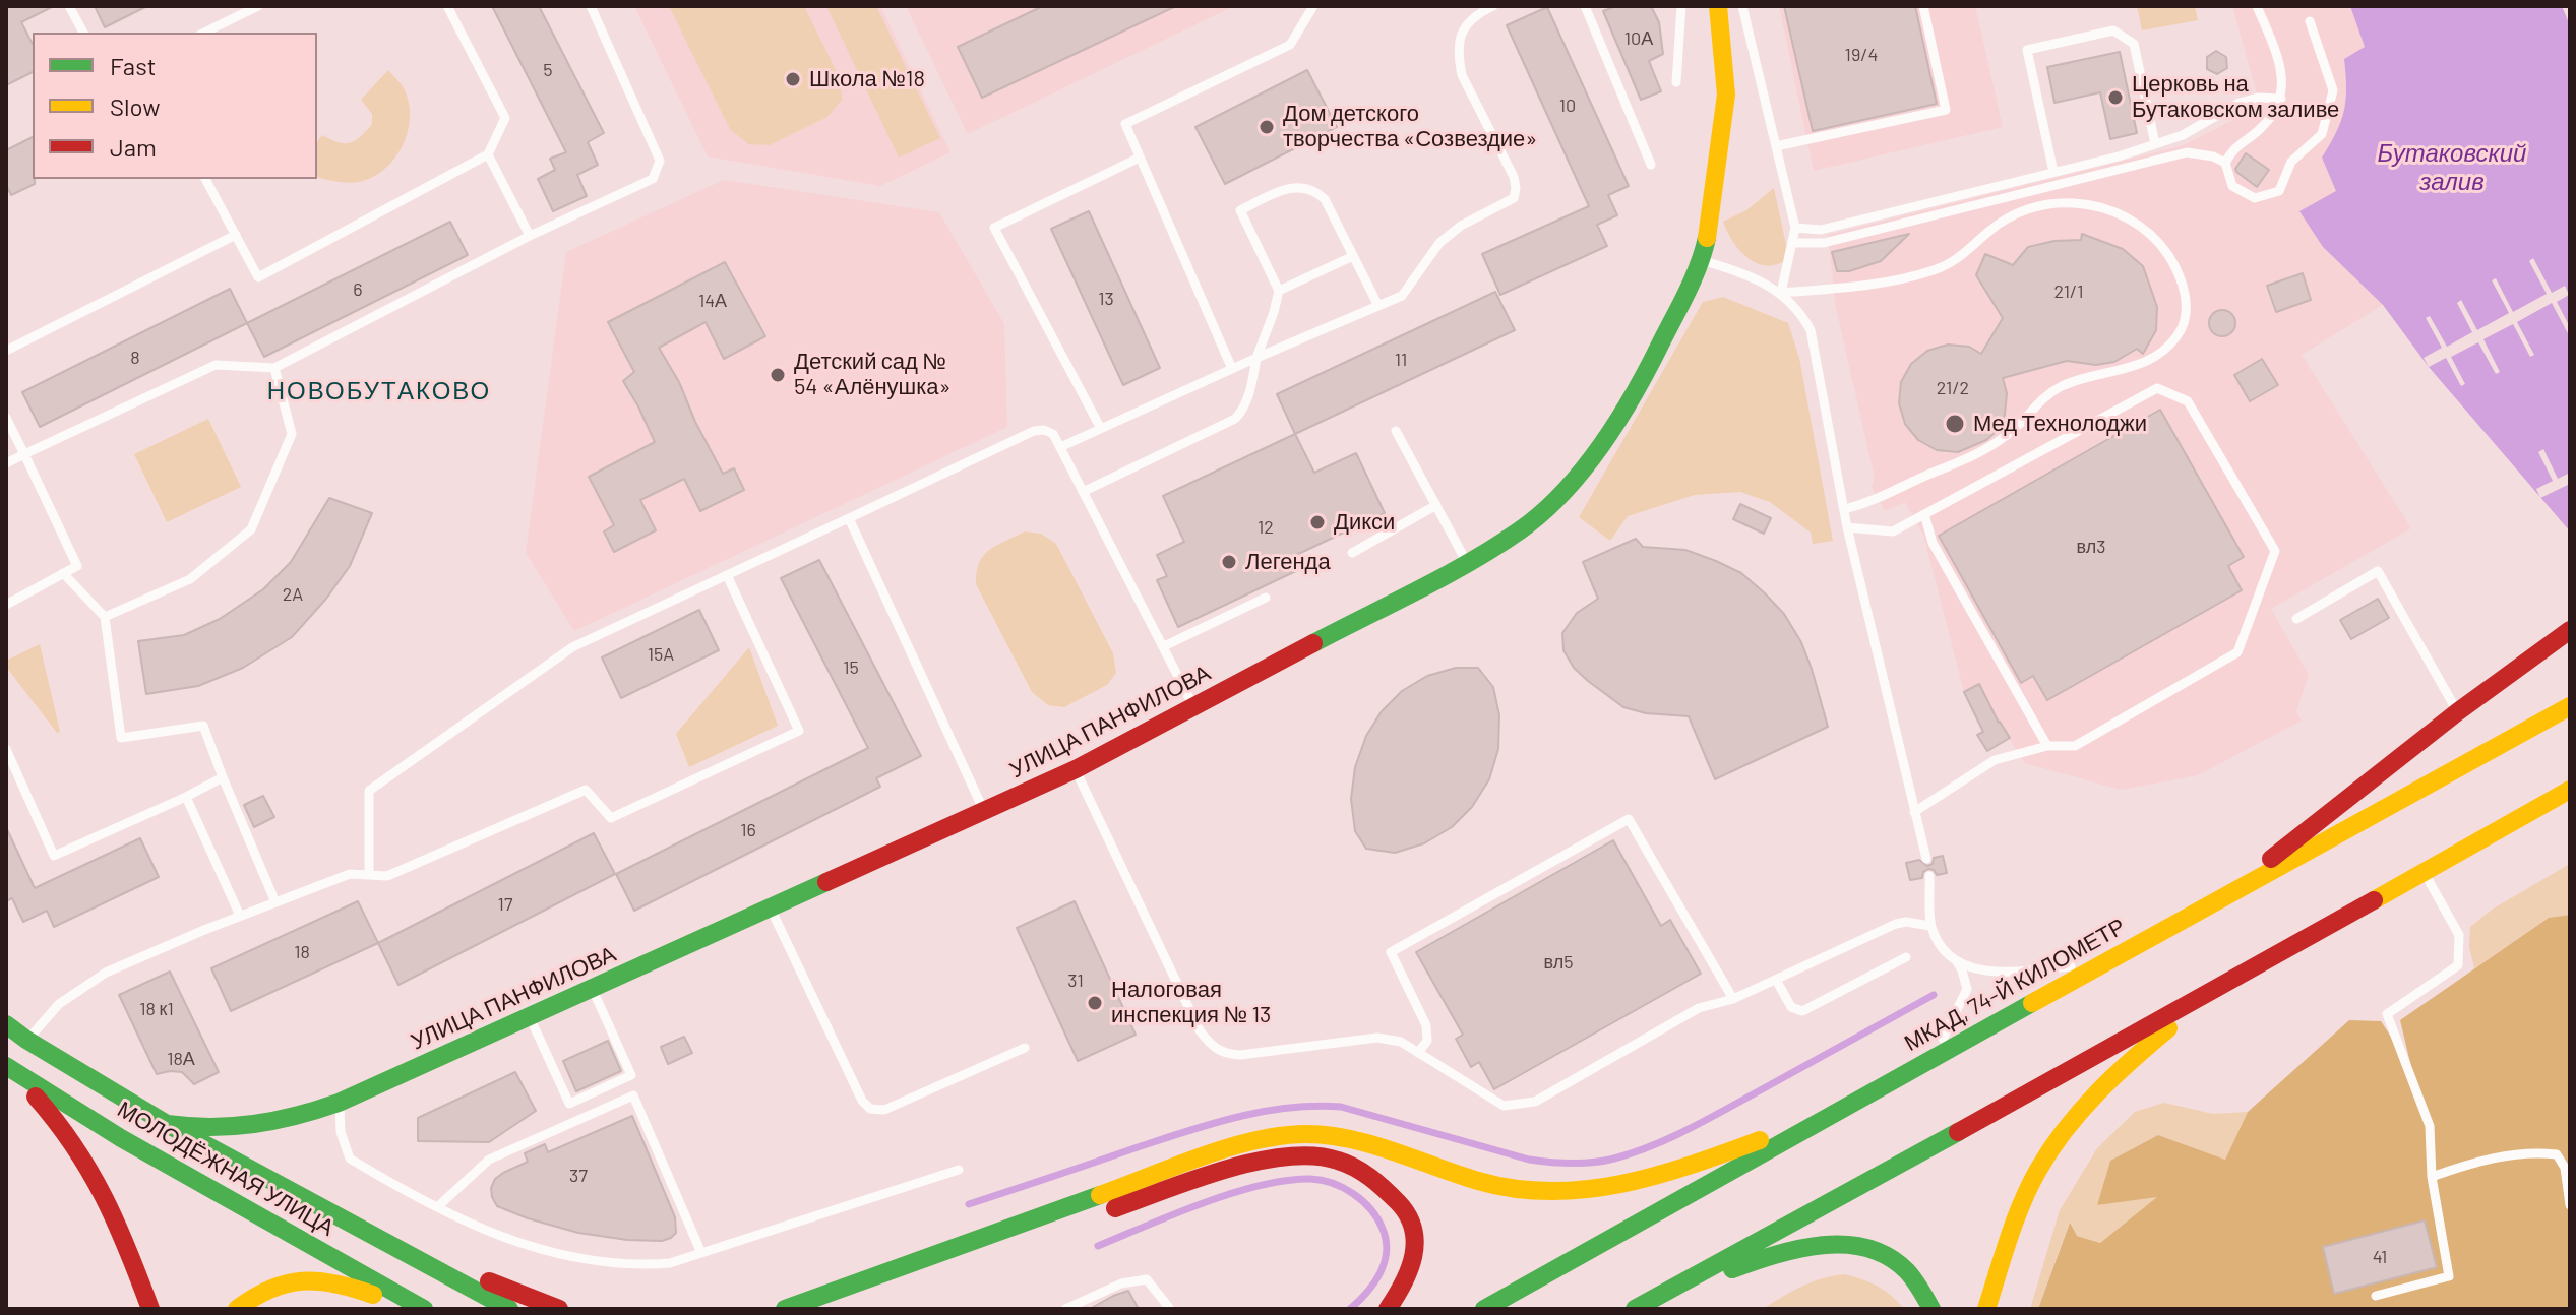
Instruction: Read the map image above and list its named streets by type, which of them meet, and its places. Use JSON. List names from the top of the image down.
{
  "streets": {
    "main road": ["УЛИЦА ПАНФИЛОВА", "МКАД, 74-Й КИЛОМЕТР", "МОЛОДЁЖНАЯ УЛИЦА"]
  },
  "crossings": [
    ["УЛИЦА ПАНФИЛОВА", "МОЛОДЁЖНАЯ УЛИЦА"]
  ],
  "districts": ["НОВОБУТАКОВО"],
  "water": ["Бутаковский залив"],
  "places": [
    "Школа №18",
    "Церковь на Бутаковском заливе",
    "Дом детского творчества «Созвездие»",
    "Детский сад № 54 «Алёнушка»",
    "Мед Технолоджи",
    "Дикси",
    "Легенда",
    "Налоговая инспекция № 13"
  ],
  "house_numbers": [
    "10А",
    "19/4",
    "5",
    "10",
    "6",
    "21/1",
    "13",
    "14А",
    "8",
    "11",
    "21/2",
    "12",
    "вл3",
    "2A",
    "15A",
    "15",
    "16",
    "17",
    "18",
    "вл5",
    "31",
    "18 к1",
    "18А",
    "37",
    "41"
  ],
  "legend": ["Fast", "Slow", "Jam"]
}
